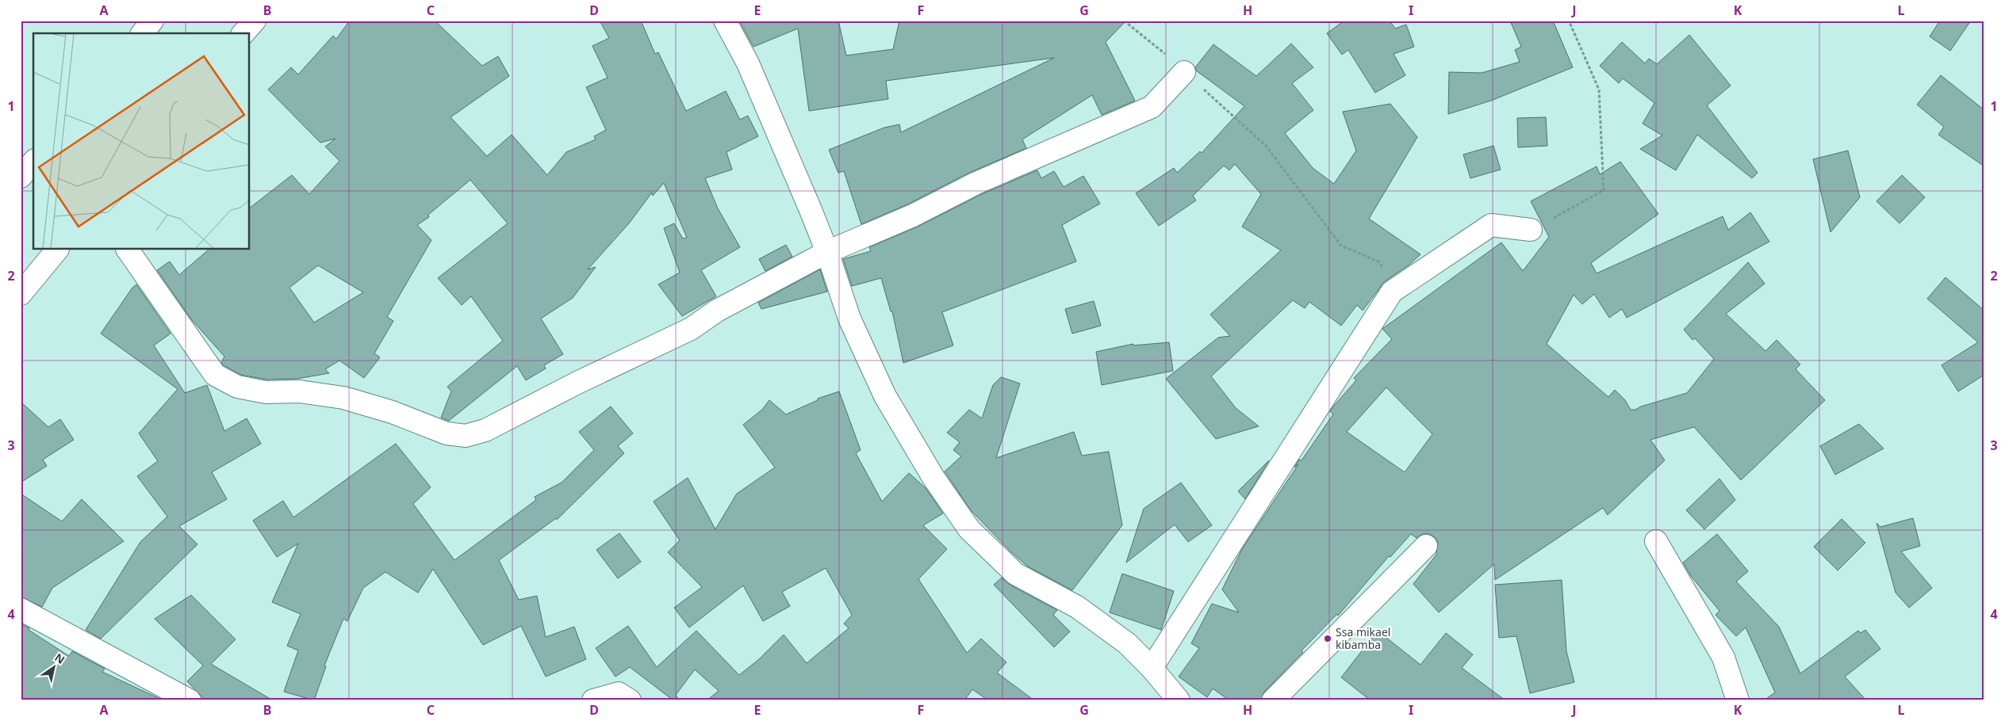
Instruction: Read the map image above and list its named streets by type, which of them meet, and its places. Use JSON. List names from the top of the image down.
{
  "places": ["Ssa mikael kibamba"],
  "north": "top right",
  "grid": {
    "columns": [
      "A",
      "B",
      "C",
      "D",
      "E",
      "F",
      "G",
      "H",
      "I",
      "J",
      "K",
      "L"
    ],
    "rows": [
      "1",
      "2",
      "3",
      "4"
    ]
  }
}
